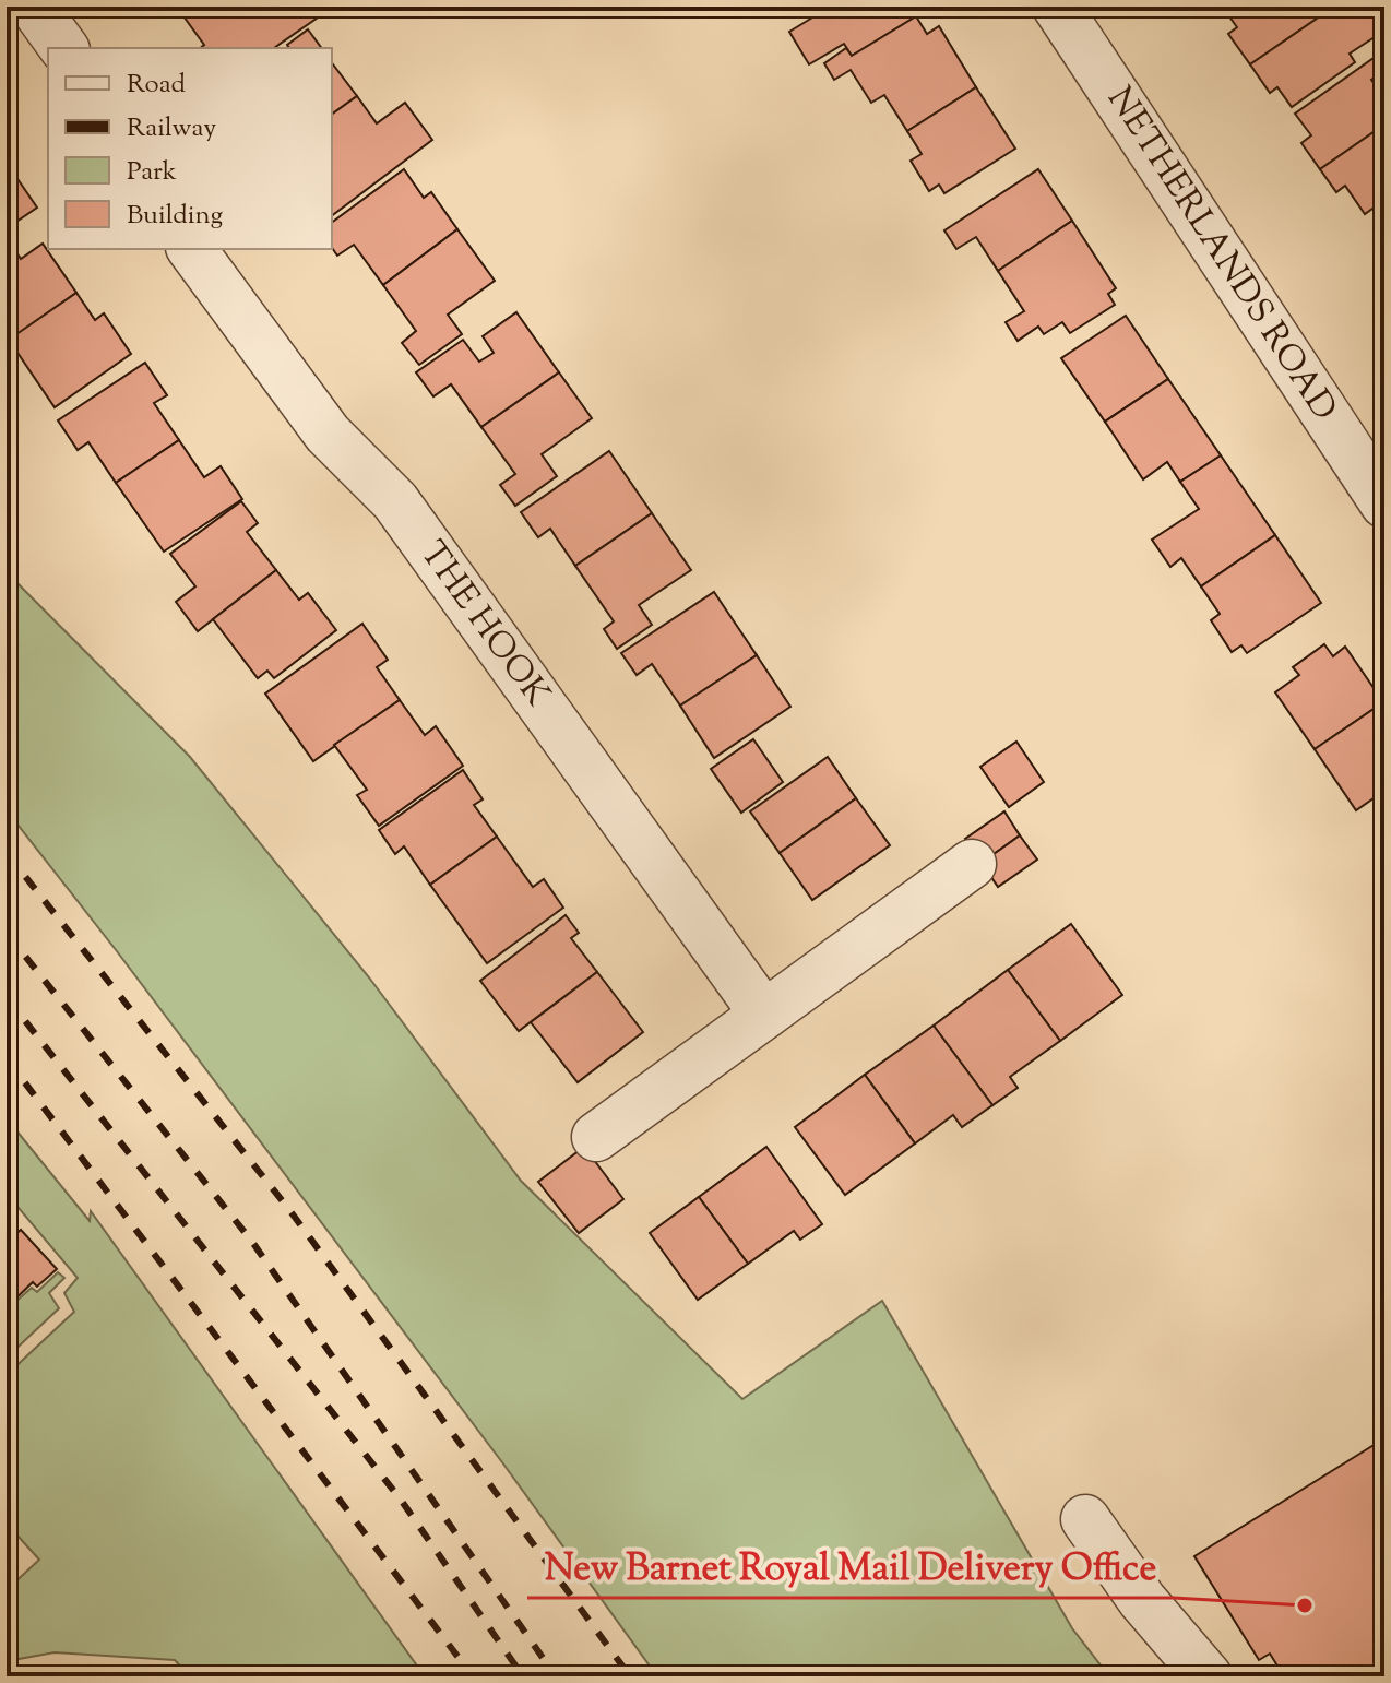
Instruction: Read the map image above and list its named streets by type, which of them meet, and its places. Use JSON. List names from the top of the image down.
{
  "streets": {
    "street": ["NETHERLANDS ROAD", "THE HOOK"]
  },
  "places": ["New Barnet Royal Mail Delivery Office"],
  "legend": [
    "Road",
    "Railway",
    "Park",
    "Building"
  ]
}
